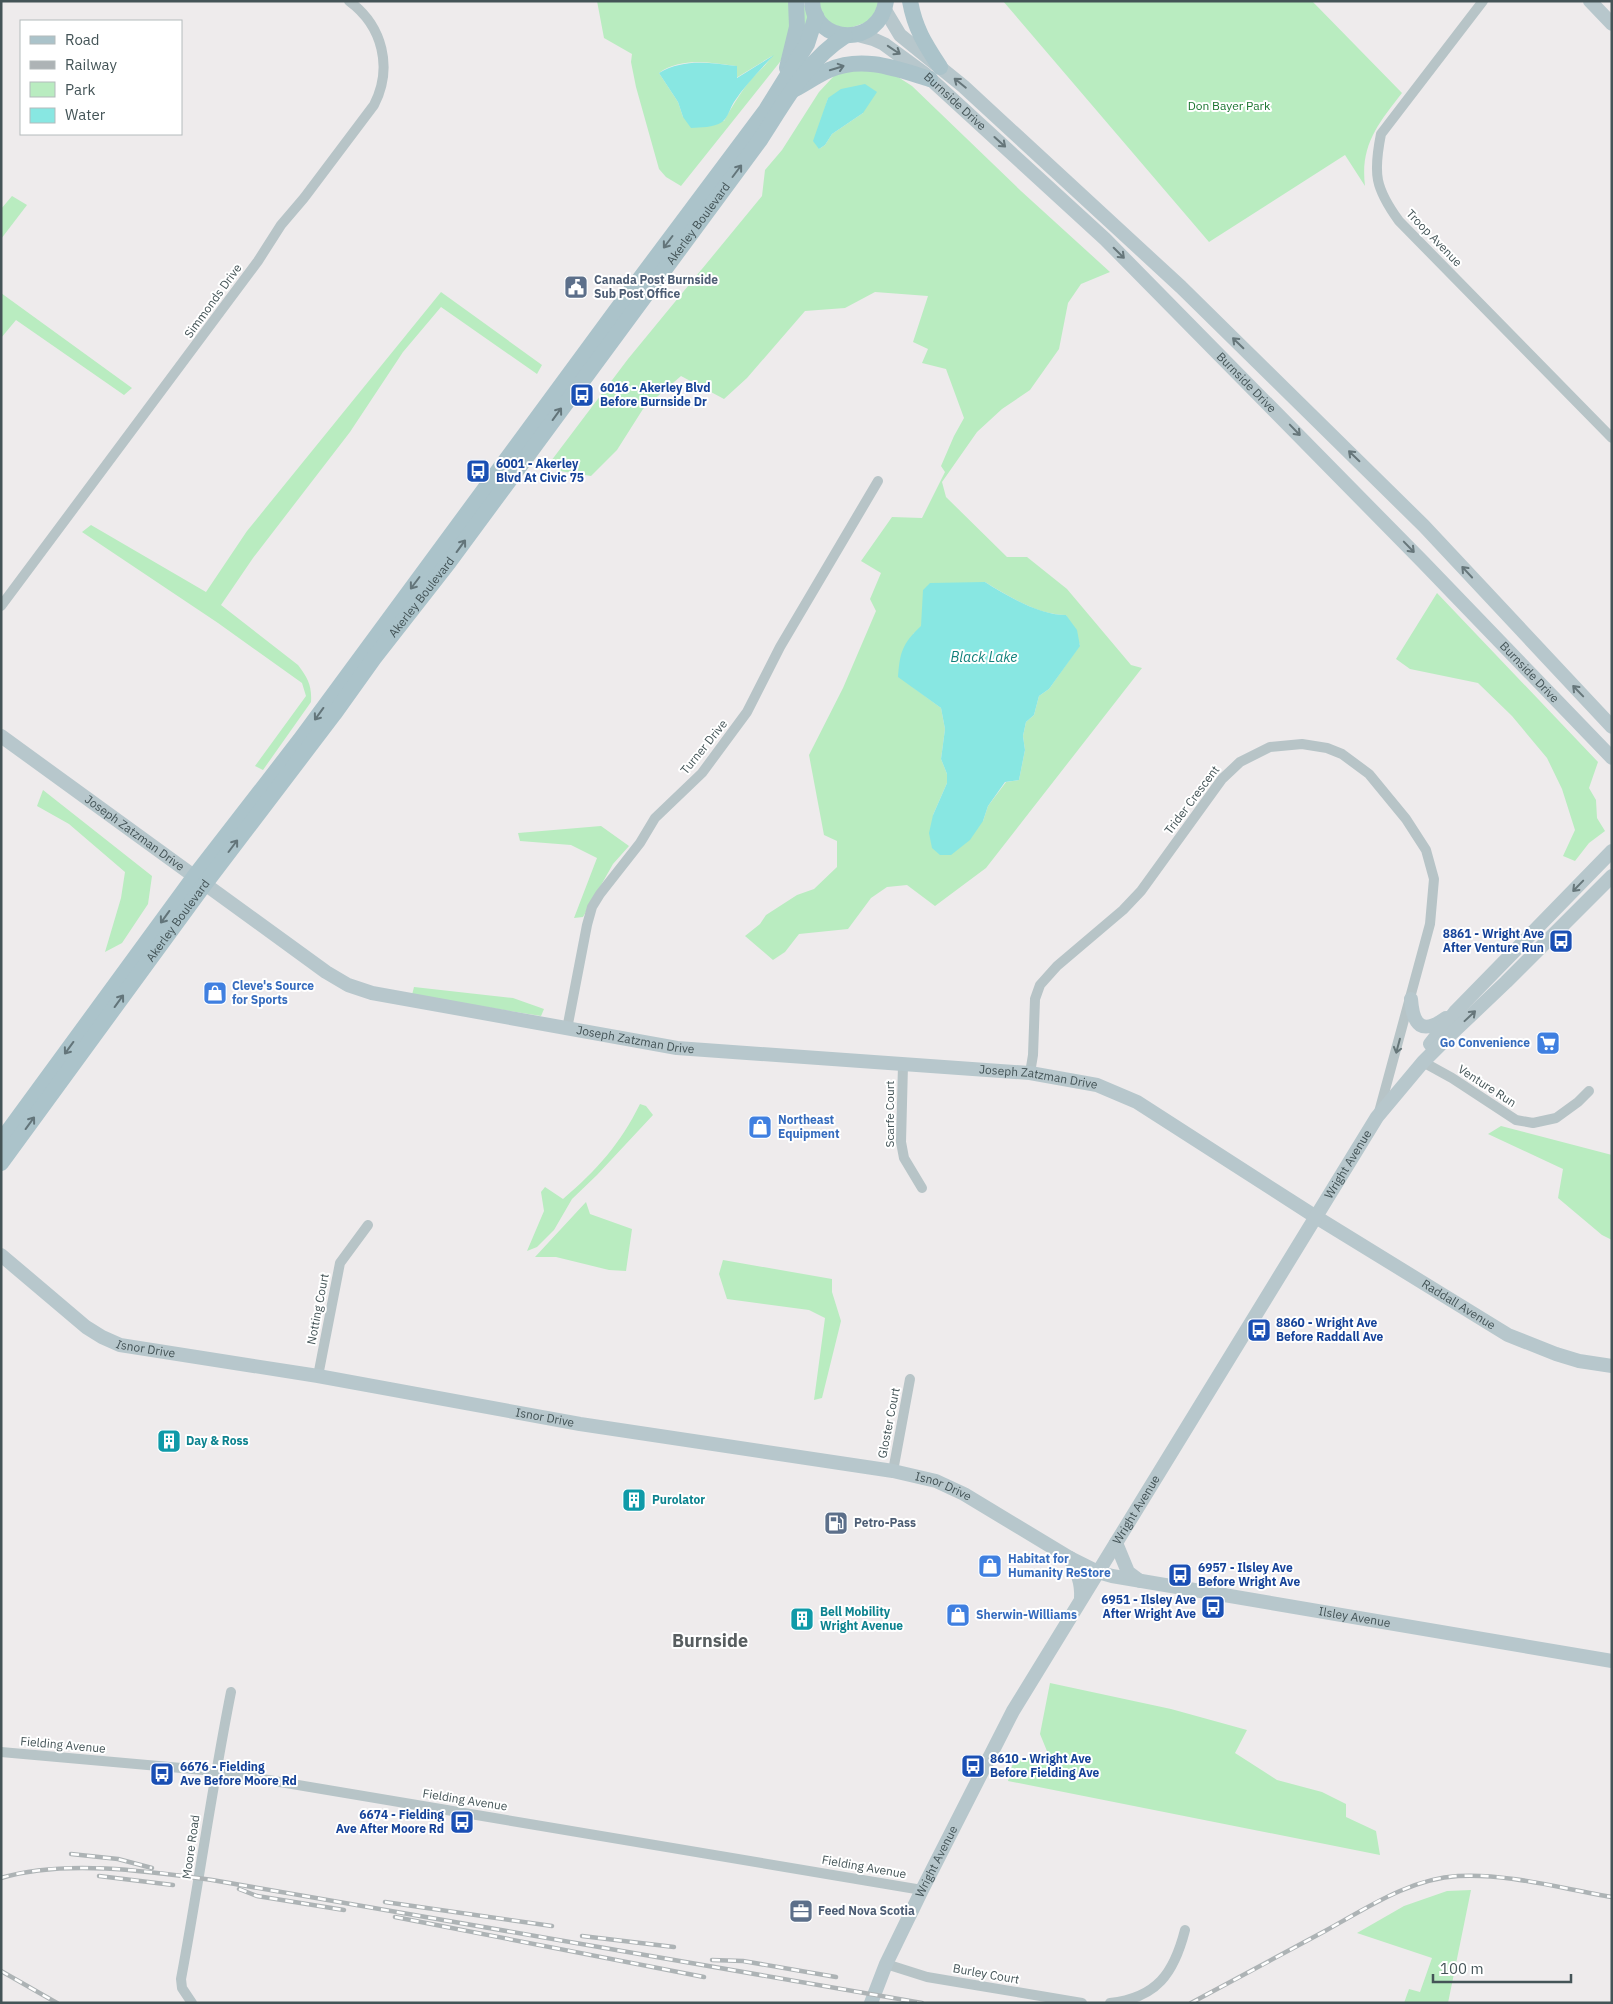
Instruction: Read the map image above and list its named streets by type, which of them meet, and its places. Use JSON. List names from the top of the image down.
{
  "streets": {
    "main road": [
      "Burnside Drive",
      "Akerley Boulevard",
      "Joseph Zatzman Drive",
      "Wright Avenue",
      "Raddall Avenue",
      "Isnor Drive",
      "Ilsley Avenue"
    ],
    "street": [
      "Troop Avenue",
      "Simmonds Drive",
      "Turner Drive",
      "Trider Crescent",
      "Venture Run",
      "Scarfe Court",
      "Notting Court",
      "Gloster Court",
      "Fielding Avenue",
      "Moore Road",
      "Burley Court"
    ]
  },
  "crossings": [
    ["Burnside Drive", "Akerley Boulevard"],
    ["Akerley Boulevard", "Joseph Zatzman Drive"],
    ["Turner Drive", "Joseph Zatzman Drive"],
    ["Trider Crescent", "Joseph Zatzman Drive"],
    ["Trider Crescent", "Wright Avenue"],
    ["Joseph Zatzman Drive", "Scarfe Court"],
    ["Joseph Zatzman Drive", "Wright Avenue"],
    ["Joseph Zatzman Drive", "Raddall Avenue"],
    ["Venture Run", "Wright Avenue"],
    ["Wright Avenue", "Raddall Avenue"],
    ["Wright Avenue", "Isnor Drive"],
    ["Wright Avenue", "Ilsley Avenue"],
    ["Wright Avenue", "Fielding Avenue"],
    ["Wright Avenue", "Burley Court"],
    ["Notting Court", "Isnor Drive"],
    ["Isnor Drive", "Gloster Court"],
    ["Isnor Drive", "Ilsley Avenue"],
    ["Fielding Avenue", "Moore Road"]
  ],
  "districts": ["Burnside"],
  "water": ["Black Lake"],
  "parks": ["Don Bayer Park"],
  "places": {
    "public building": ["Canada Post Burnside Sub Post Office"],
    "bus stop": [
      "6016 - Akerley Blvd Before Burnside Dr",
      "6001 - Akerley Blvd At Civic 75",
      "8861 - Wright Ave After Venture Run",
      "8860 - Wright Ave Before Raddall Ave",
      "6957 - Ilsley Ave Before Wright Ave",
      "6951 - Ilsley Ave After Wright Ave",
      "8610 - Wright Ave Before Fielding Ave",
      "6676 - Fielding Ave Before Moore Rd",
      "6674 - Fielding Ave After Moore Rd"
    ],
    "shop": [
      "Cleve's Source for Sports",
      "Northeast Equipment",
      "Habitat for Humanity ReStore",
      "Sherwin-Williams"
    ],
    "supermarket": ["Go Convenience"],
    "building": ["Day & Ross", "Purolator", "Bell Mobility Wright Avenue"],
    "fuel station": ["Petro-Pass"],
    "office": ["Feed Nova Scotia"]
  },
  "legend": [
    "Road",
    "Railway",
    "Park",
    "Water"
  ],
  "scale_bar": "100 m"
}
